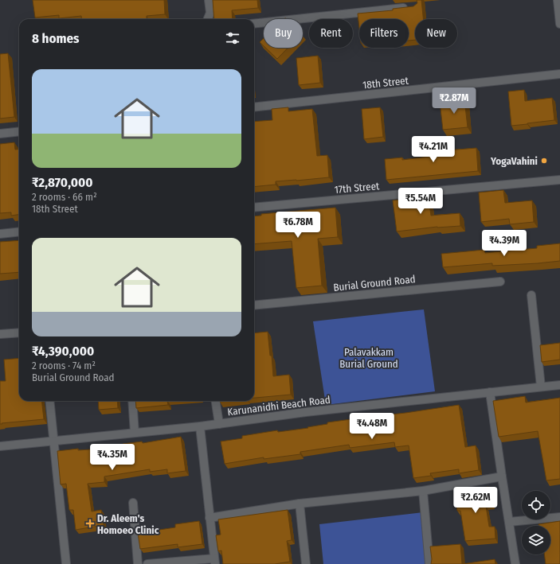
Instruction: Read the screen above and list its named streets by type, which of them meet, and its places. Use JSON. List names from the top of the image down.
{
  "streets": {
    "street": [
      "18th Street",
      "17th Street",
      "Burial Ground Road",
      "Karunanidhi Beach Road"
    ]
  },
  "parks": ["Palavakkam Burial Ground"],
  "places": {
    "other": ["YogaVahini"],
    "health": ["Dr. Aleem's Homoeo Clinic"]
  },
  "page": {
    "chip": [
      "Buy",
      "Rent",
      "Filters",
      "New"
    ],
    "heading": "8 homes",
    "list": [
      {
        "name": "₹2,870,000",
        "note": "2 rooms · 66 m² · 18th Street"
      },
      {
        "name": "₹4,390,000",
        "note": "2 rooms · 74 m² · Burial Ground Road"
      }
    ],
    "price": [
      "₹2.87M",
      "₹4.21M",
      "₹5.54M",
      "₹6.78M",
      "₹4.39M",
      "₹4.48M",
      "₹4.35M",
      "₹2.62M"
    ]
  }
}
